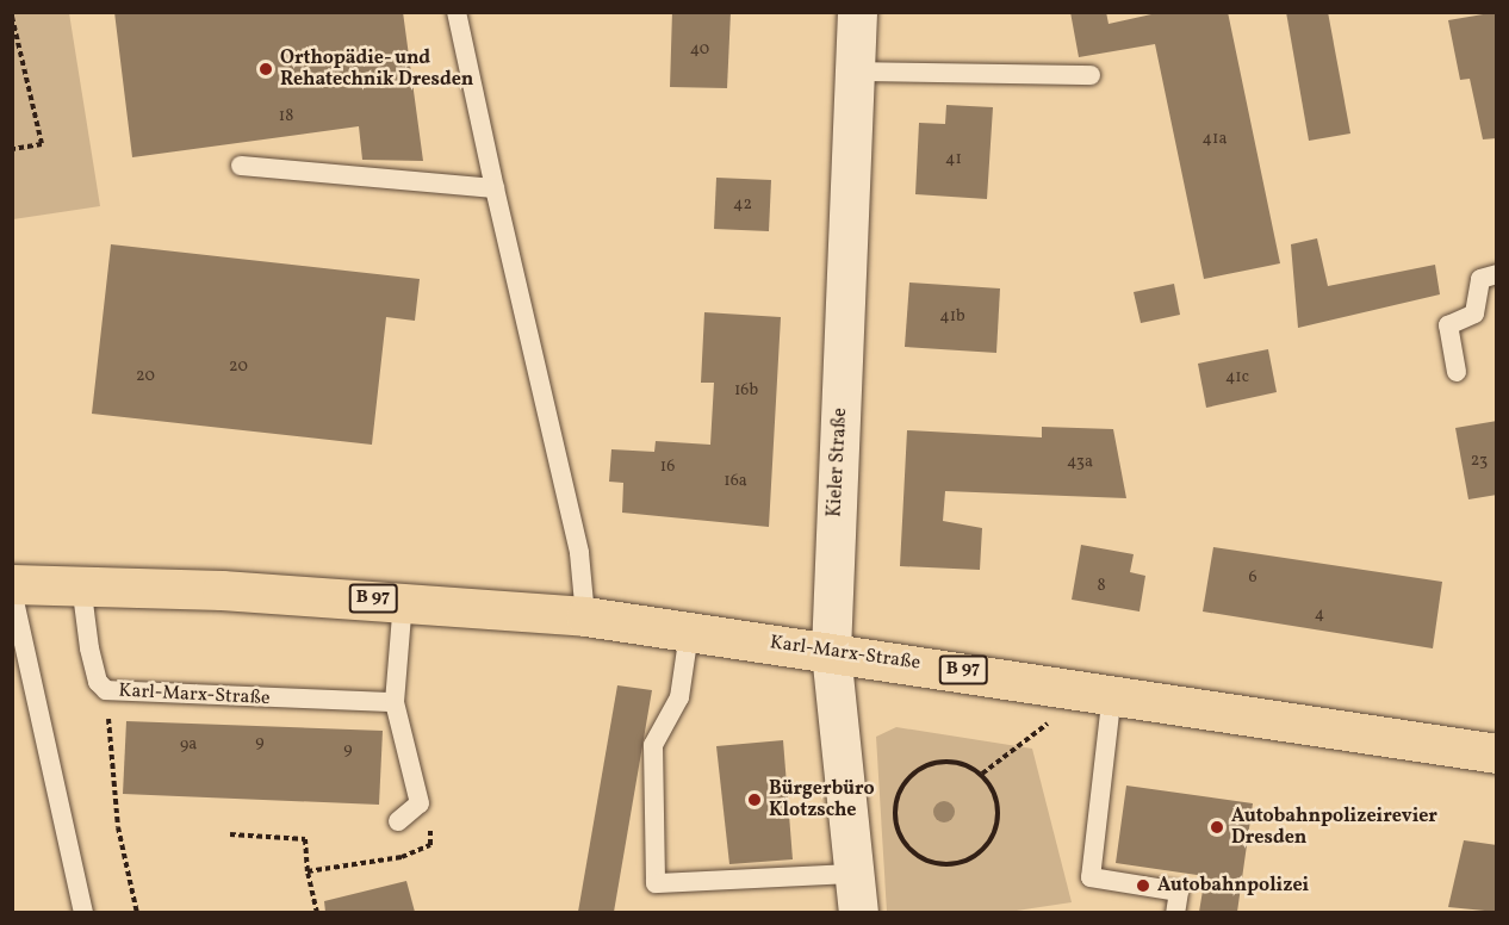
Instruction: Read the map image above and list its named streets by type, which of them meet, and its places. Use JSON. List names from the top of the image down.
{
  "streets": {
    "main road": ["B 97", "Karl-Marx-Straße"],
    "street": ["Kieler Straße"]
  },
  "crossings": [
    ["Kieler Straße", "Karl-Marx-Straße"]
  ],
  "places": [
    "Orthopädie- und Rehatechnik Dresden",
    "Bürgerbüro Klotzsche",
    "Autobahnpolizeirevier Dresden",
    "Autobahnpolizei"
  ],
  "house_numbers": [
    "40",
    "18",
    "41a",
    "41",
    "42",
    "41b",
    "20",
    "20",
    "41c",
    "16b",
    "23",
    "43a",
    "16",
    "16a",
    "6",
    "8",
    "4",
    "9",
    "9a",
    "9"
  ]
}
